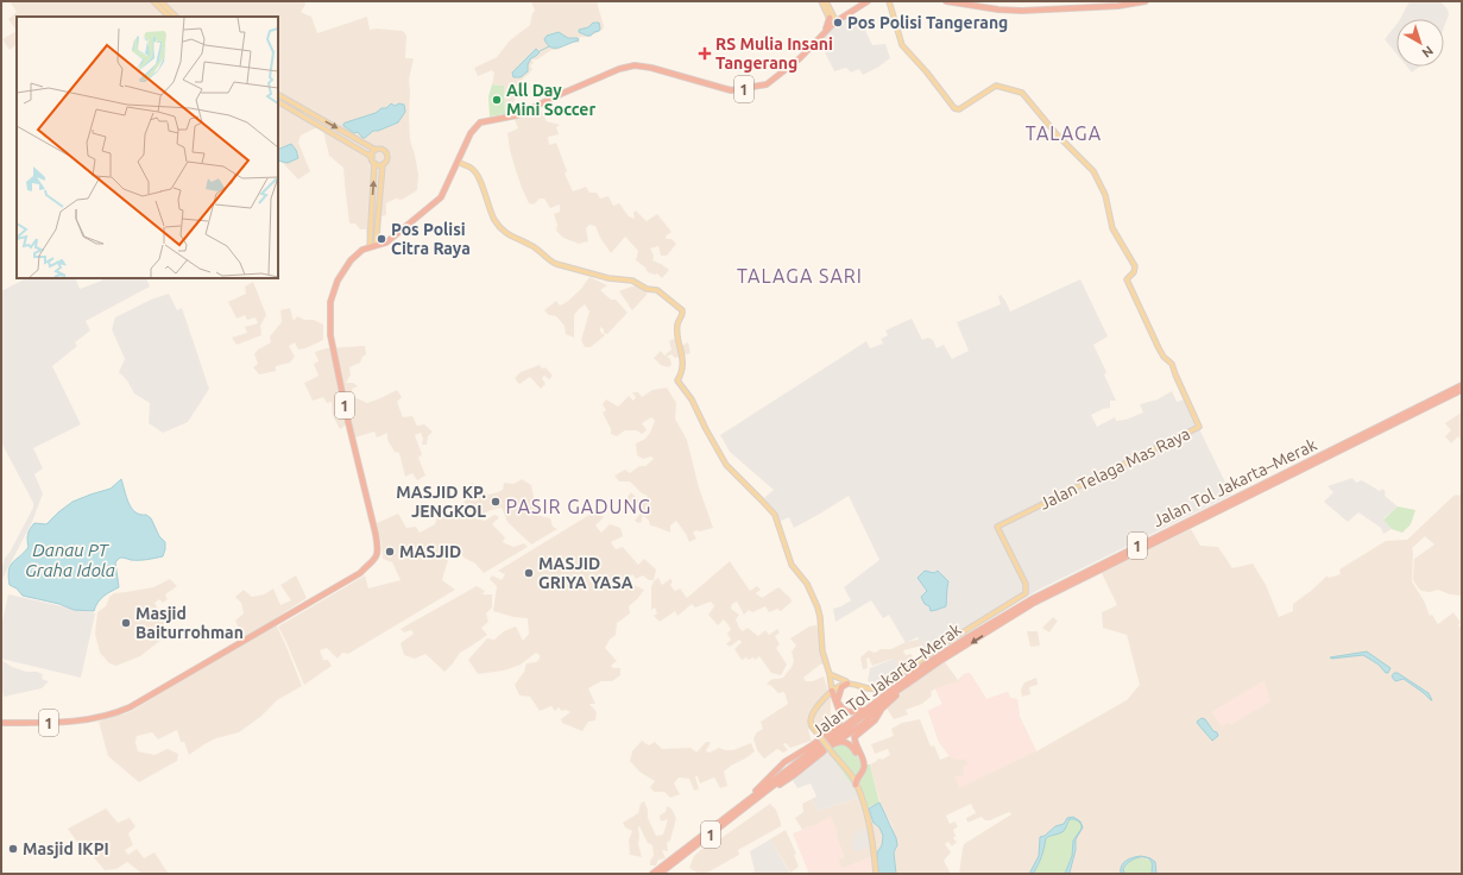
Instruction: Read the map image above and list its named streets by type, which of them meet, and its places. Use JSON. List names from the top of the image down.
{
  "streets": {
    "highway": ["1", "Jalan Tol Jakarta–Merak"],
    "main road": ["Jalan Telaga Mas Raya"]
  },
  "districts": ["TALAGA", "TALAGA SARI", "PASIR GADUNG"],
  "water": ["Danau PT Graha Idola"],
  "places": {
    "other": [
      "Pos Polisi Tangerang",
      "All Day Mini Soccer",
      "Pos Polisi Citra Raya",
      "MASJID KP. JENGKOL",
      "MASJID",
      "MASJID GRIYA YASA",
      "Masjid Baiturrohman",
      "Masjid IKPI"
    ],
    "health": ["RS Mulia Insani Tangerang"]
  },
  "north": "bottom right"
}
